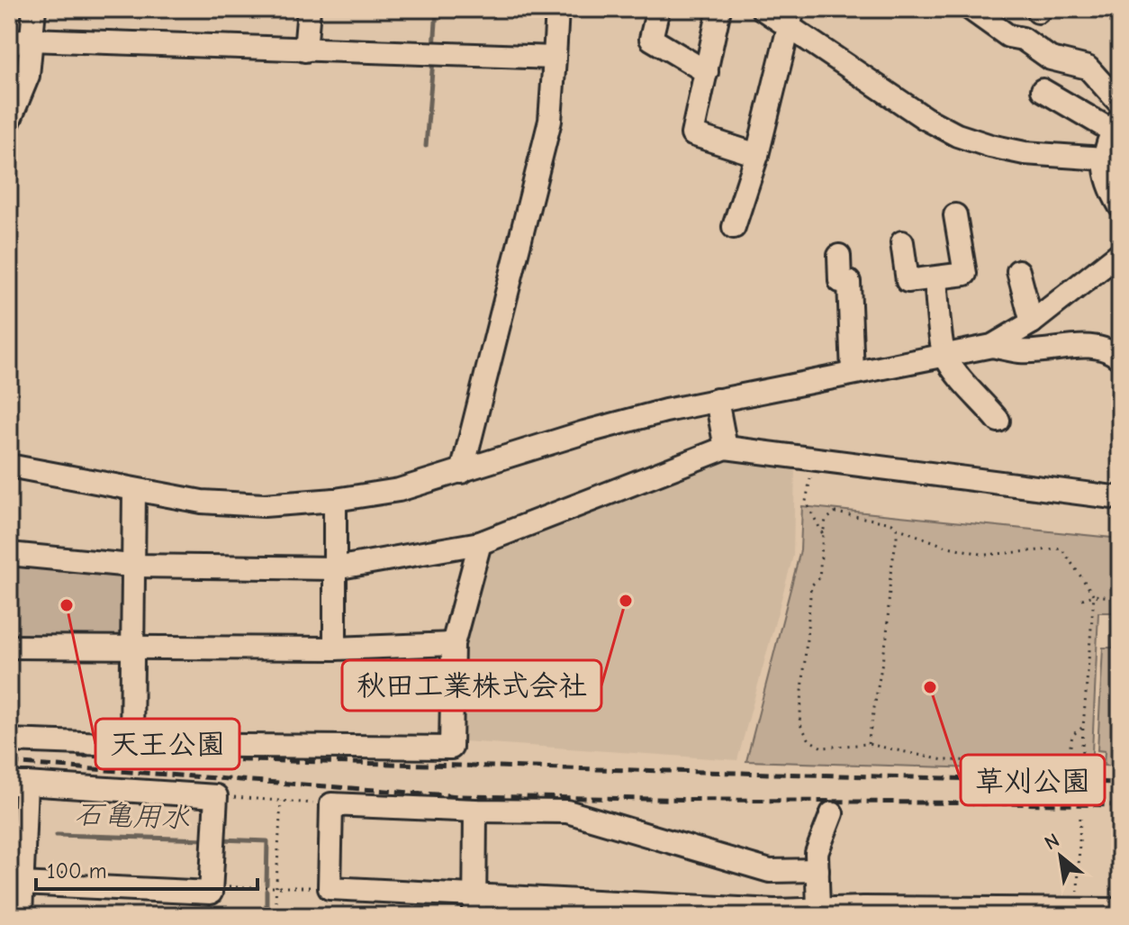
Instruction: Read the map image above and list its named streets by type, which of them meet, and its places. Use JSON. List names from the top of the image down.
{
  "water": ["石亀用水"],
  "places": ["秋田工業株式会社", "天王公園", "草刈公園"],
  "scale_bar": "100 m",
  "north": "top left"
}
